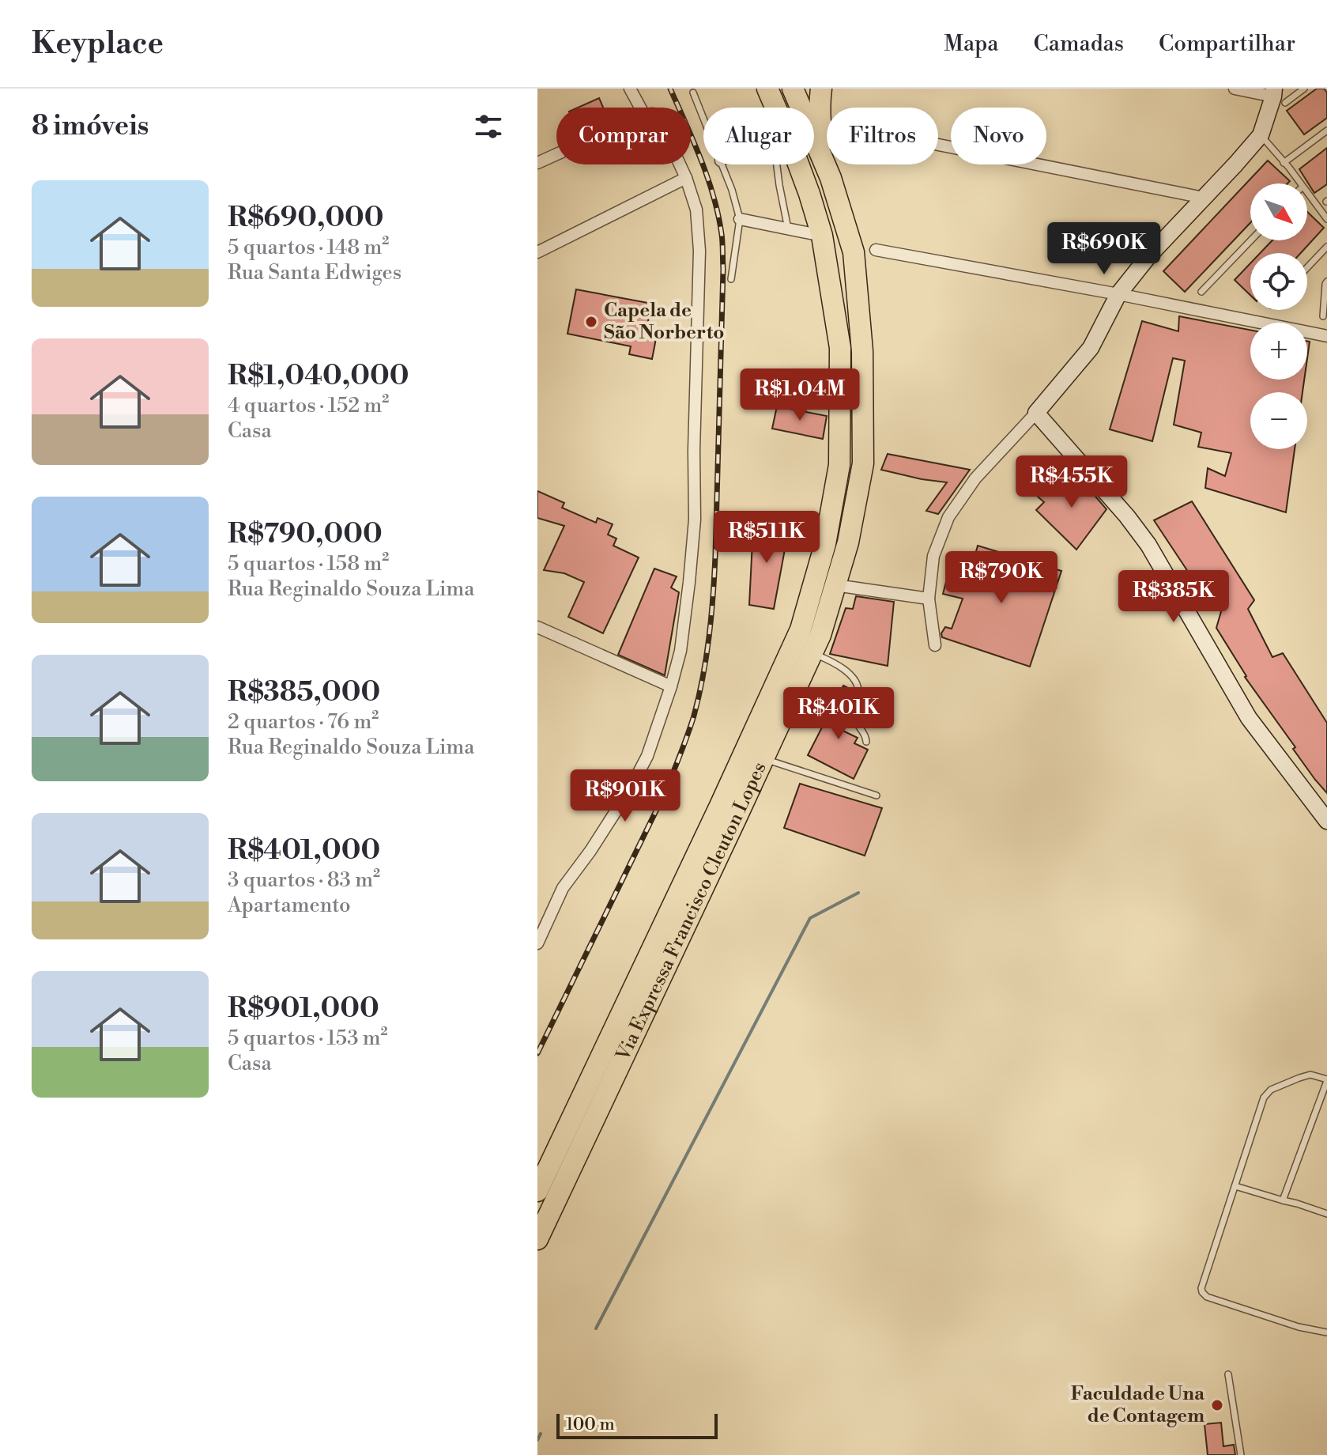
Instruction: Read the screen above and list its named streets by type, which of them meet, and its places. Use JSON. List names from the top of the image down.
{
  "streets": {
    "highway": ["Via Expressa Francisco Cleuton Lopes"]
  },
  "places": ["Capela de São Norberto", "Faculdade Una de Contagem"],
  "scale_bar": "100 m",
  "north": "bottom right",
  "page": {
    "header": "Keyplace",
    "nav": ["Mapa", "Camadas", "Compartilhar"],
    "heading": "8 imóveis",
    "chip": [
      "Comprar",
      "Alugar",
      "Filtros",
      "Novo"
    ],
    "list": [
      {
        "name": "R$690,000",
        "note": "5 quartos · 148 m² · Rua Santa Edwiges"
      },
      {
        "name": "R$1,040,000",
        "note": "4 quartos · 152 m² · Casa"
      },
      {
        "name": "R$790,000",
        "note": "5 quartos · 158 m² · Rua Reginaldo Souza Lima"
      },
      {
        "name": "R$385,000",
        "note": "2 quartos · 76 m² · Rua Reginaldo Souza Lima"
      },
      {
        "name": "R$401,000",
        "note": "3 quartos · 83 m² · Apartamento"
      },
      {
        "name": "R$901,000",
        "note": "5 quartos · 153 m² · Casa"
      }
    ],
    "map_buttons": ["+", "−"],
    "price": [
      "R$690K",
      "R$1.04M",
      "R$455K",
      "R$511K",
      "R$790K",
      "R$385K",
      "R$401K",
      "R$901K"
    ],
    "scale": "100 m"
  }
}
